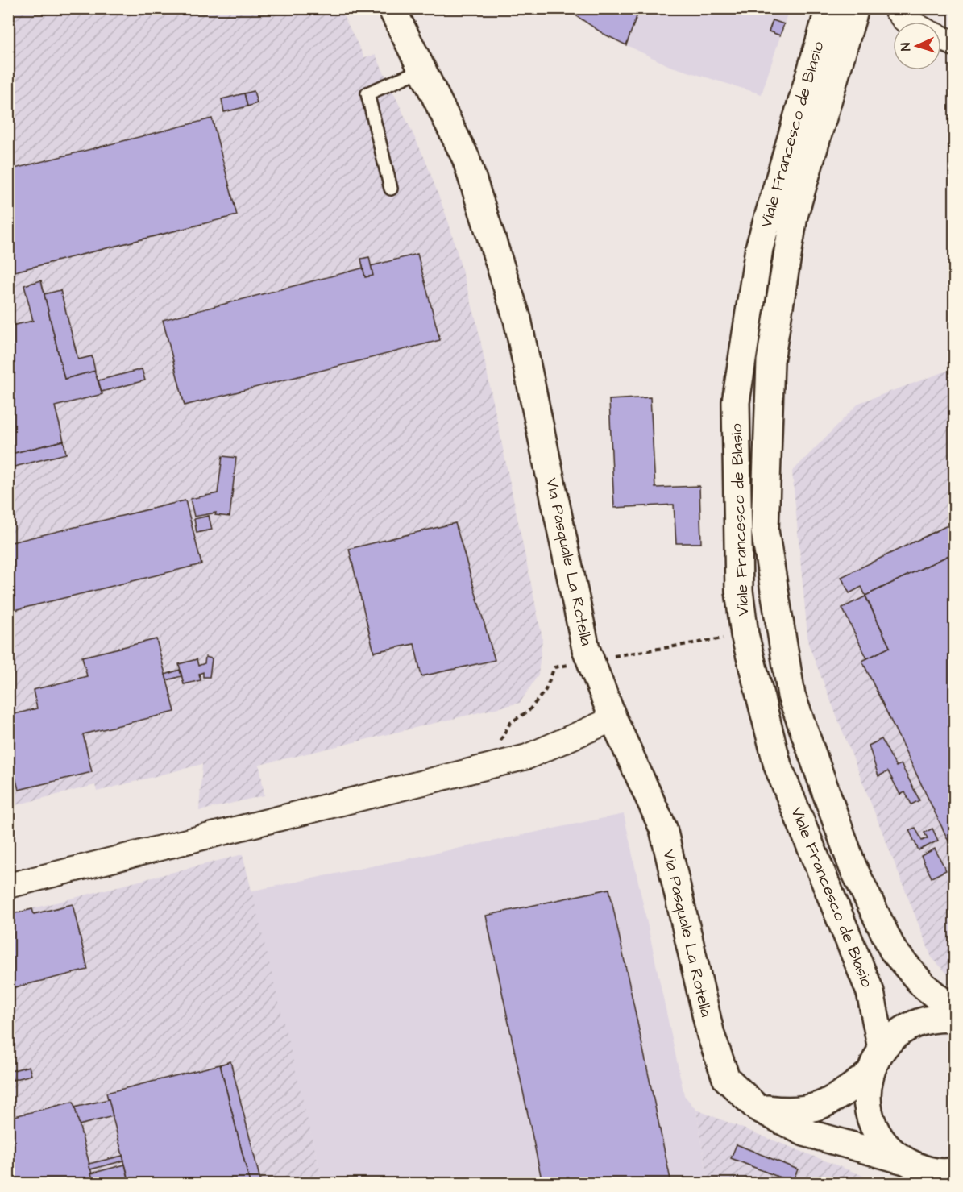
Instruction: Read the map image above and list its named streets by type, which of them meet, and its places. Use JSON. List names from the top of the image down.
{
  "streets": {
    "street": ["Viale Francesco de Blasio", "Via Pasquale La Rotella"]
  },
  "north": "left"
}
